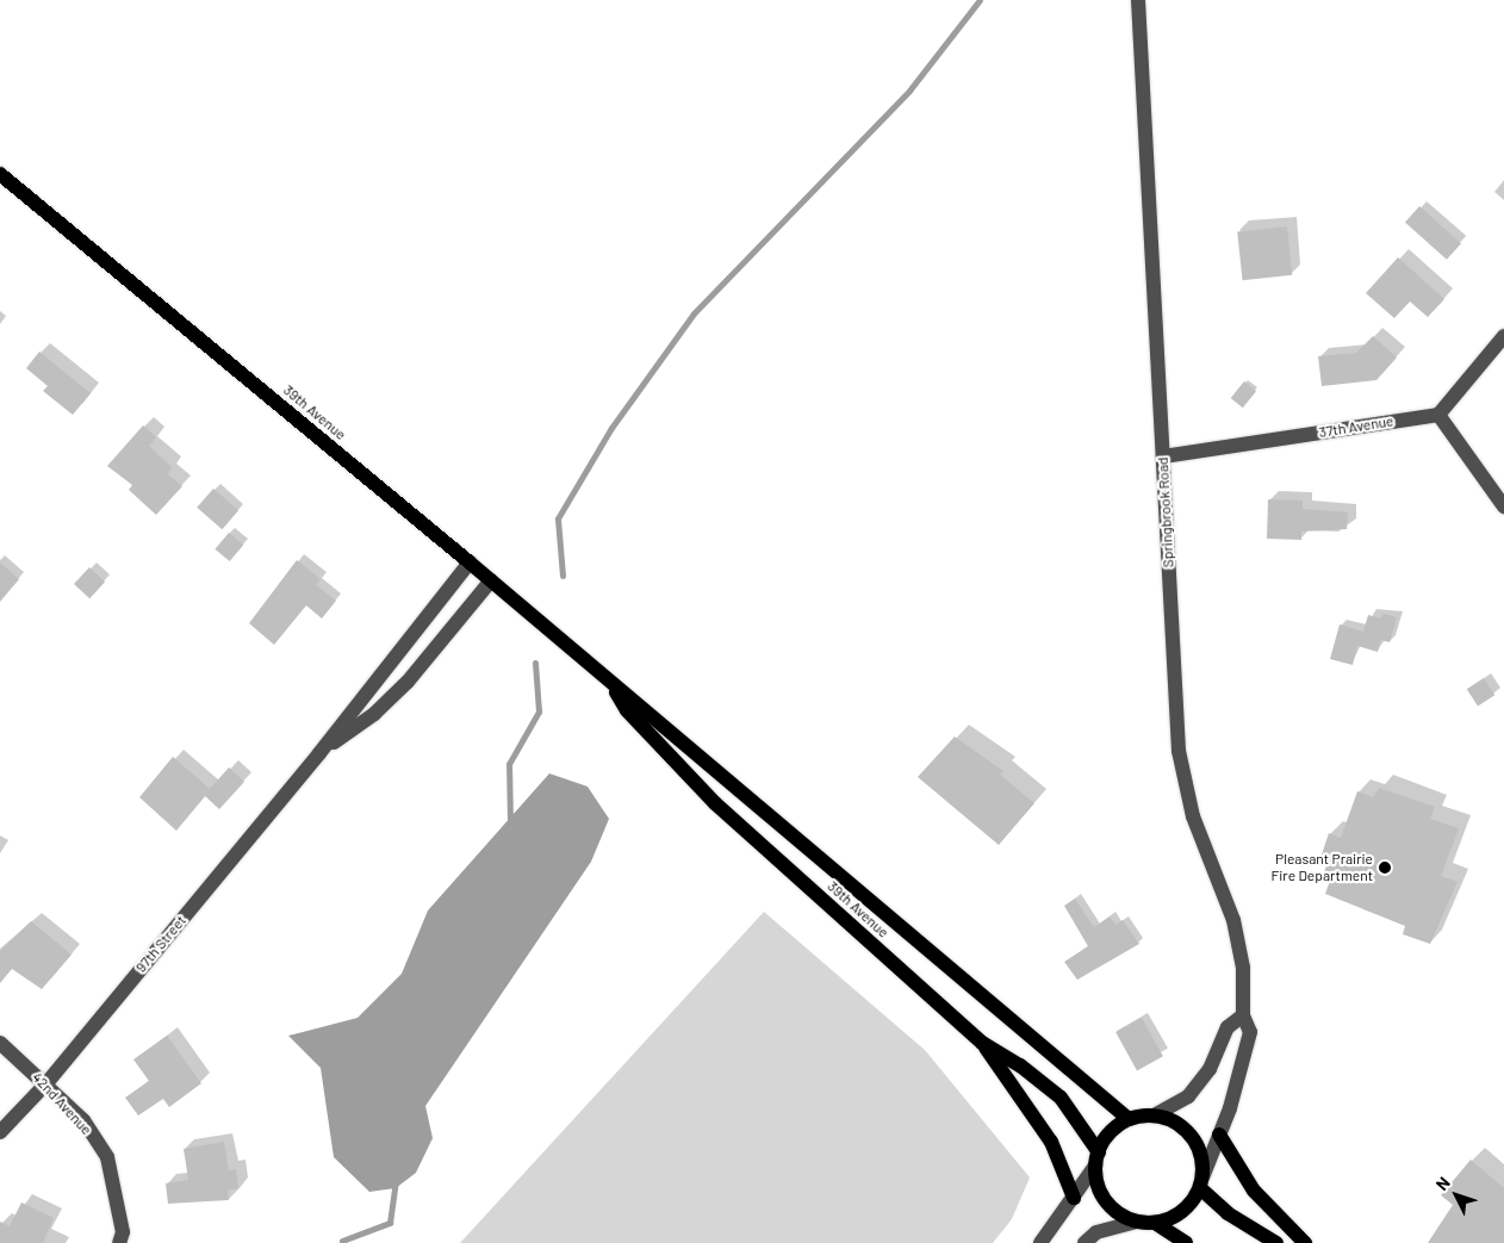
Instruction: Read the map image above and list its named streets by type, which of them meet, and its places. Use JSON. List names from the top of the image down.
{
  "streets": {
    "main road": ["39th Avenue"],
    "street": [
      "37th Avenue",
      "Springbrook Road",
      "97th Street",
      "42nd Avenue"
    ]
  },
  "crossings": [
    ["39th Avenue", "Springbrook Road"],
    ["39th Avenue", "97th Street"],
    ["37th Avenue", "Springbrook Road"],
    ["97th Street", "42nd Avenue"]
  ],
  "places": ["Pleasant Prairie Fire Department"],
  "north": "top left"
}
